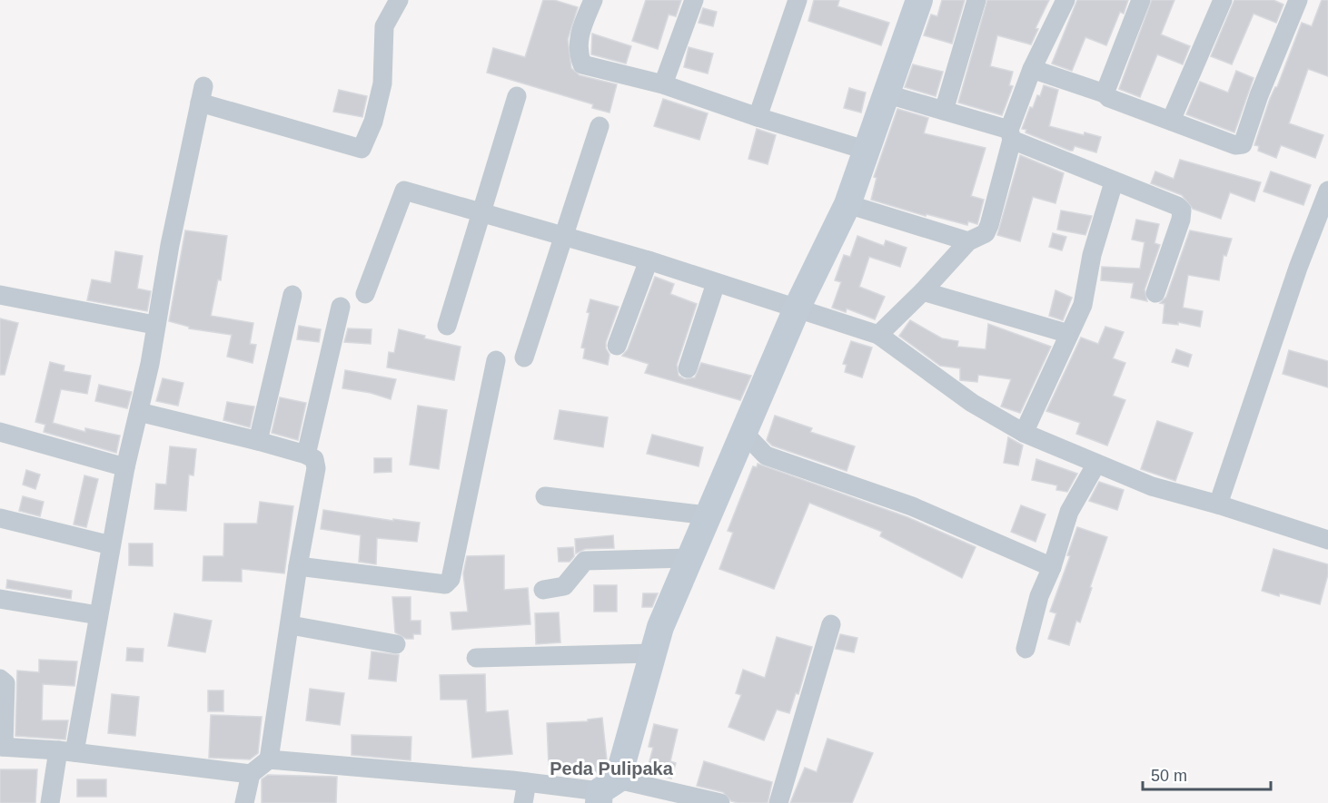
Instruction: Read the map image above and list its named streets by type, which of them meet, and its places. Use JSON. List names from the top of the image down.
{
  "districts": ["Peda Pulipaka"],
  "scale_bar": "50 m"
}
